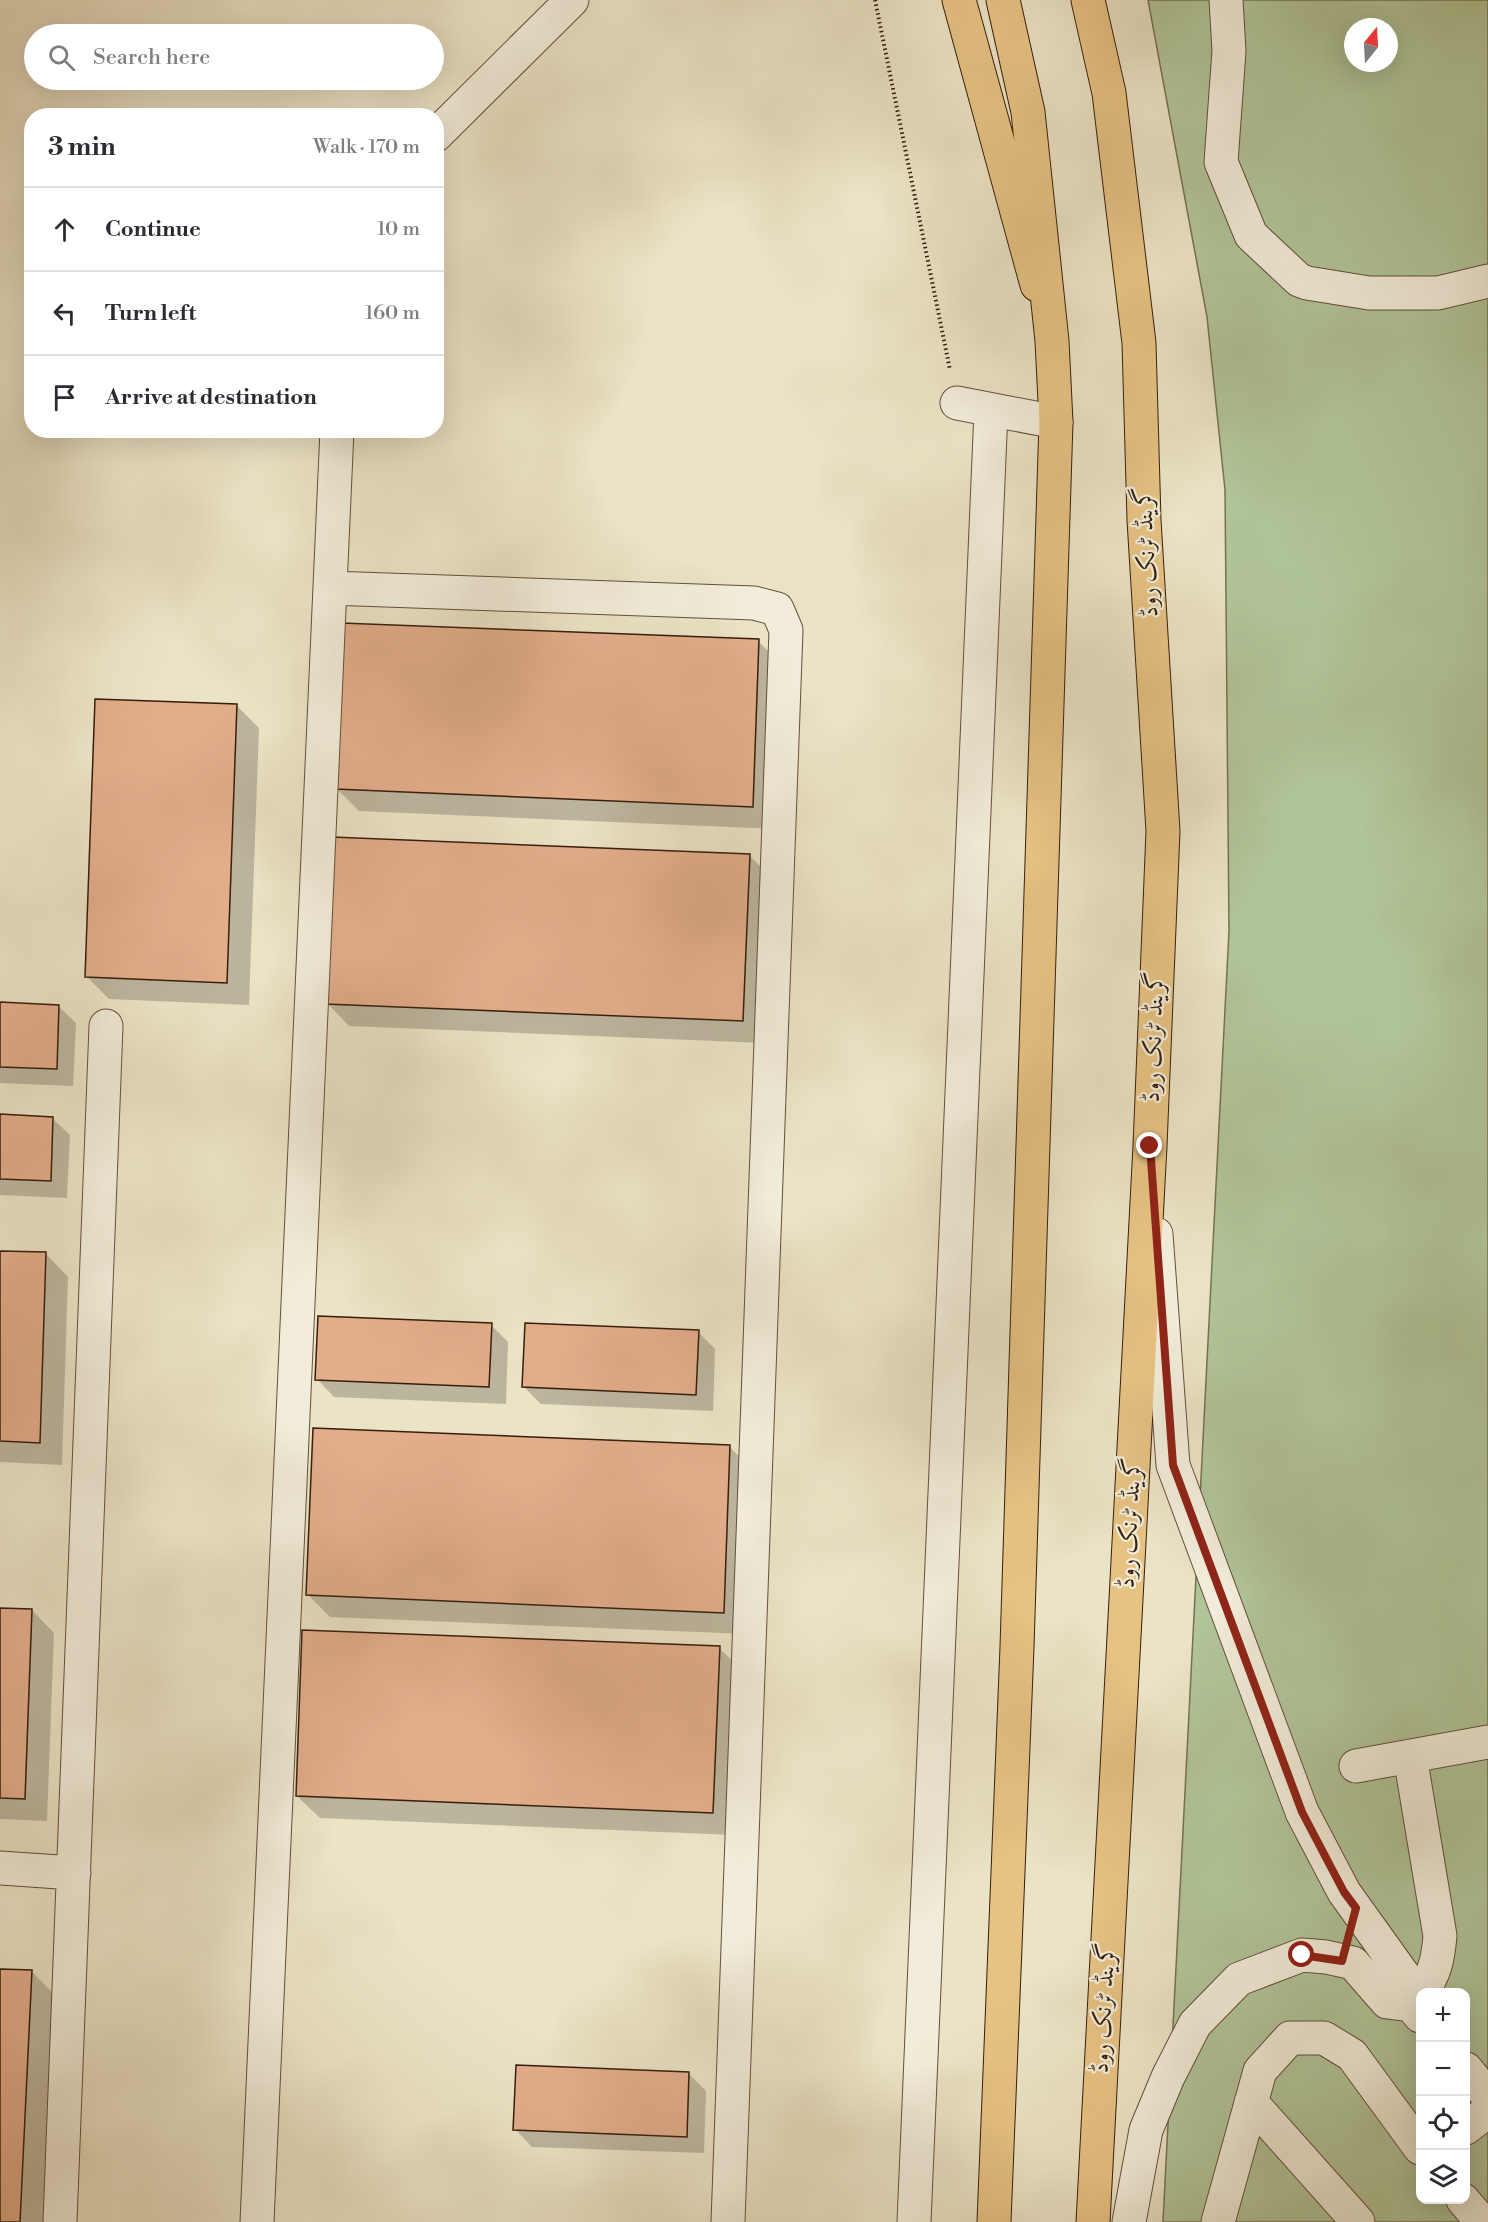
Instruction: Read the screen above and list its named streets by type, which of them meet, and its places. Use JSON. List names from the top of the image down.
{
  "streets": {
    "main road": ["گرینڈ ٹرنک روڈ"]
  },
  "north": "top",
  "page": {
    "search": "Search here",
    "heading": ["3 min", "Walk · 170 m"],
    "list": [
      ["Continue", "10 m"],
      ["Turn left", "160 m"],
      "Arrive at destination"
    ],
    "map_buttons": ["+", "−"]
  }
}
